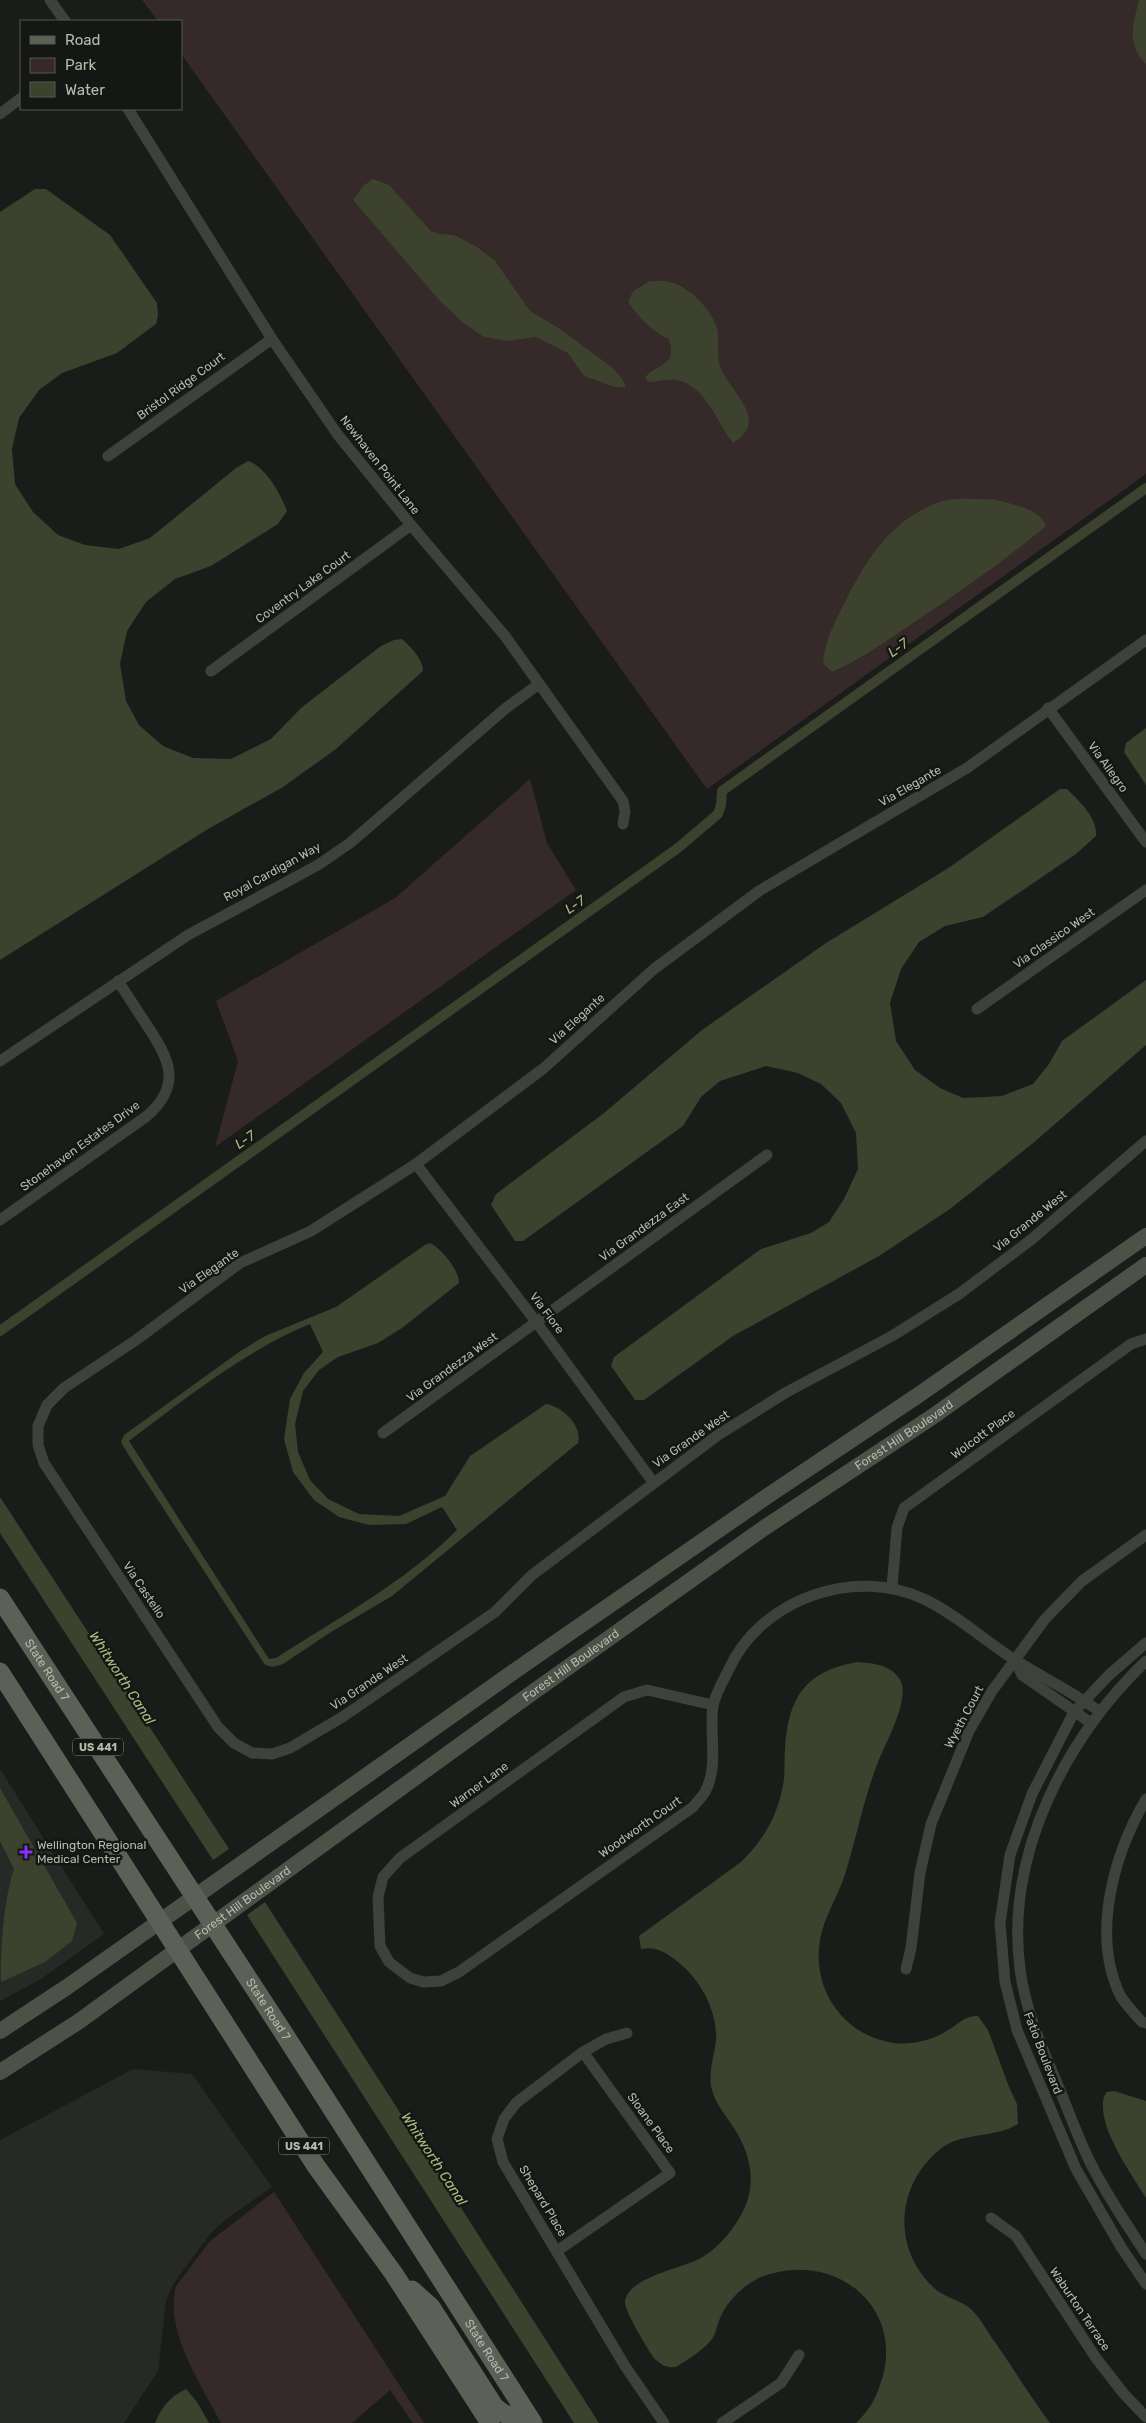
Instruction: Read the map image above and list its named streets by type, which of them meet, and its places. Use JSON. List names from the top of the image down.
{
  "streets": {
    "main road": ["Forest Hill Boulevard", "State Road 7", "US 441"],
    "street": [
      "Bristol Ridge Court",
      "Newhaven Point Lane",
      "Coventry Lake Court",
      "Via Allegro",
      "Via Elegante",
      "Royal Cardigan Way",
      "Via Classico West",
      "Stonehaven Estates Drive",
      "Via Grande West",
      "Via Grandezza East",
      "Via Fiore",
      "Via Grandezza West",
      "Wolcott Place",
      "Via Castello",
      "Wyeth Court",
      "Warner Lane",
      "Woodworth Court",
      "Fatio Boulevard",
      "Sloane Place",
      "Shepard Place",
      "Waburton Terrace"
    ]
  },
  "crossings": [
    ["Bristol Ridge Court", "Newhaven Point Lane"],
    ["Newhaven Point Lane", "Coventry Lake Court"],
    ["Newhaven Point Lane", "Royal Cardigan Way"],
    ["Via Allegro", "Via Elegante"],
    ["Via Elegante", "Via Fiore"],
    ["Via Elegante", "Via Castello"],
    ["Royal Cardigan Way", "Stonehaven Estates Drive"],
    ["Via Grande West", "Via Fiore"],
    ["Via Grande West", "Via Castello"],
    ["Via Grandezza East", "Via Fiore"],
    ["Via Grandezza East", "Via Grandezza West"],
    ["Via Fiore", "Via Grandezza West"],
    ["Wolcott Place", "Woodworth Court"],
    ["Forest Hill Boulevard", "State Road 7"],
    ["Forest Hill Boulevard", "US 441"],
    ["Wyeth Court", "Woodworth Court"],
    ["Warner Lane", "Woodworth Court"],
    ["Woodworth Court", "Fatio Boulevard"],
    ["Sloane Place", "Shepard Place"]
  ],
  "water": ["L-7", "Whitworth Canal"],
  "places": {
    "health": ["Wellington Regional Medical Center"]
  },
  "legend": ["Road", "Park", "Water"]
}
